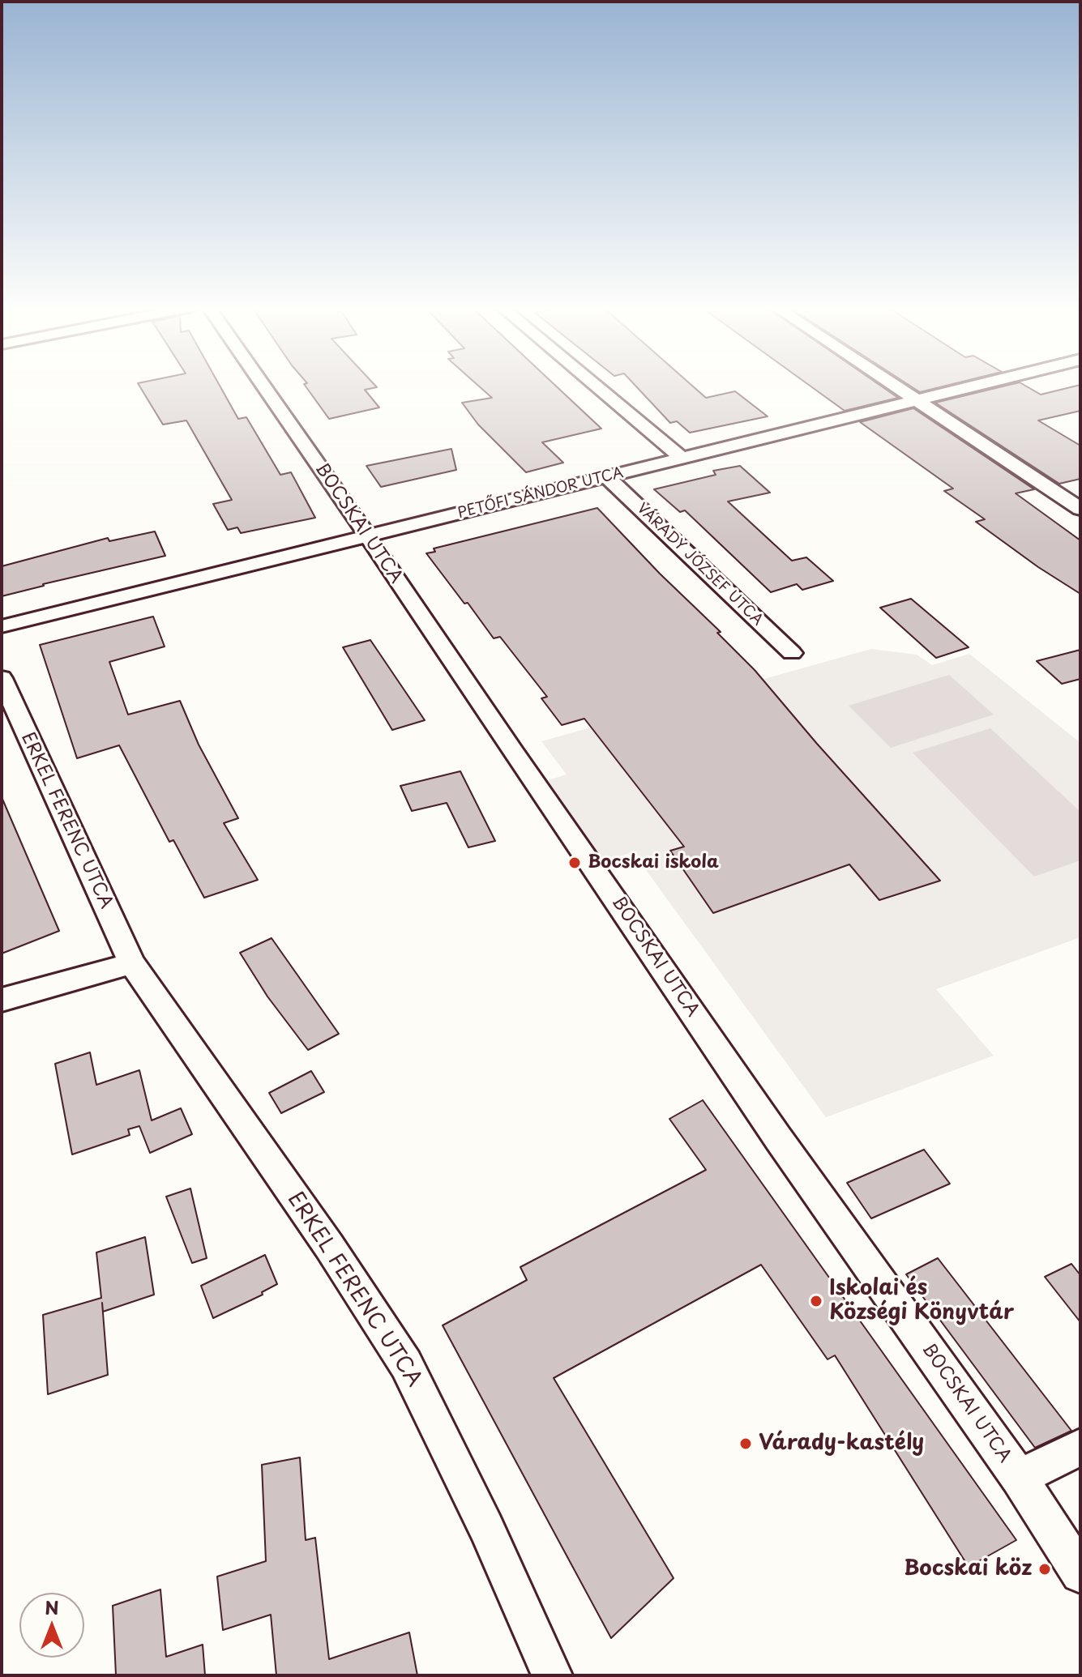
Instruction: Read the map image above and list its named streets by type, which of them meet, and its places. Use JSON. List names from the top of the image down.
{
  "streets": {
    "street": [
      "PETŐFI SÁNDOR UTCA",
      "BOCSKAI UTCA",
      "VÁRADY JÓZSEF UTCA",
      "ERKEL FERENC UTCA"
    ]
  },
  "crossings": [
    ["PETŐFI SÁNDOR UTCA", "BOCSKAI UTCA"],
    ["PETŐFI SÁNDOR UTCA", "VÁRADY JÓZSEF UTCA"]
  ],
  "places": [
    "Bocskai iskola",
    "Iskolai és Községi Könyvtár",
    "Várady-kastély",
    "Bocskai köz"
  ],
  "north": "top"
}
